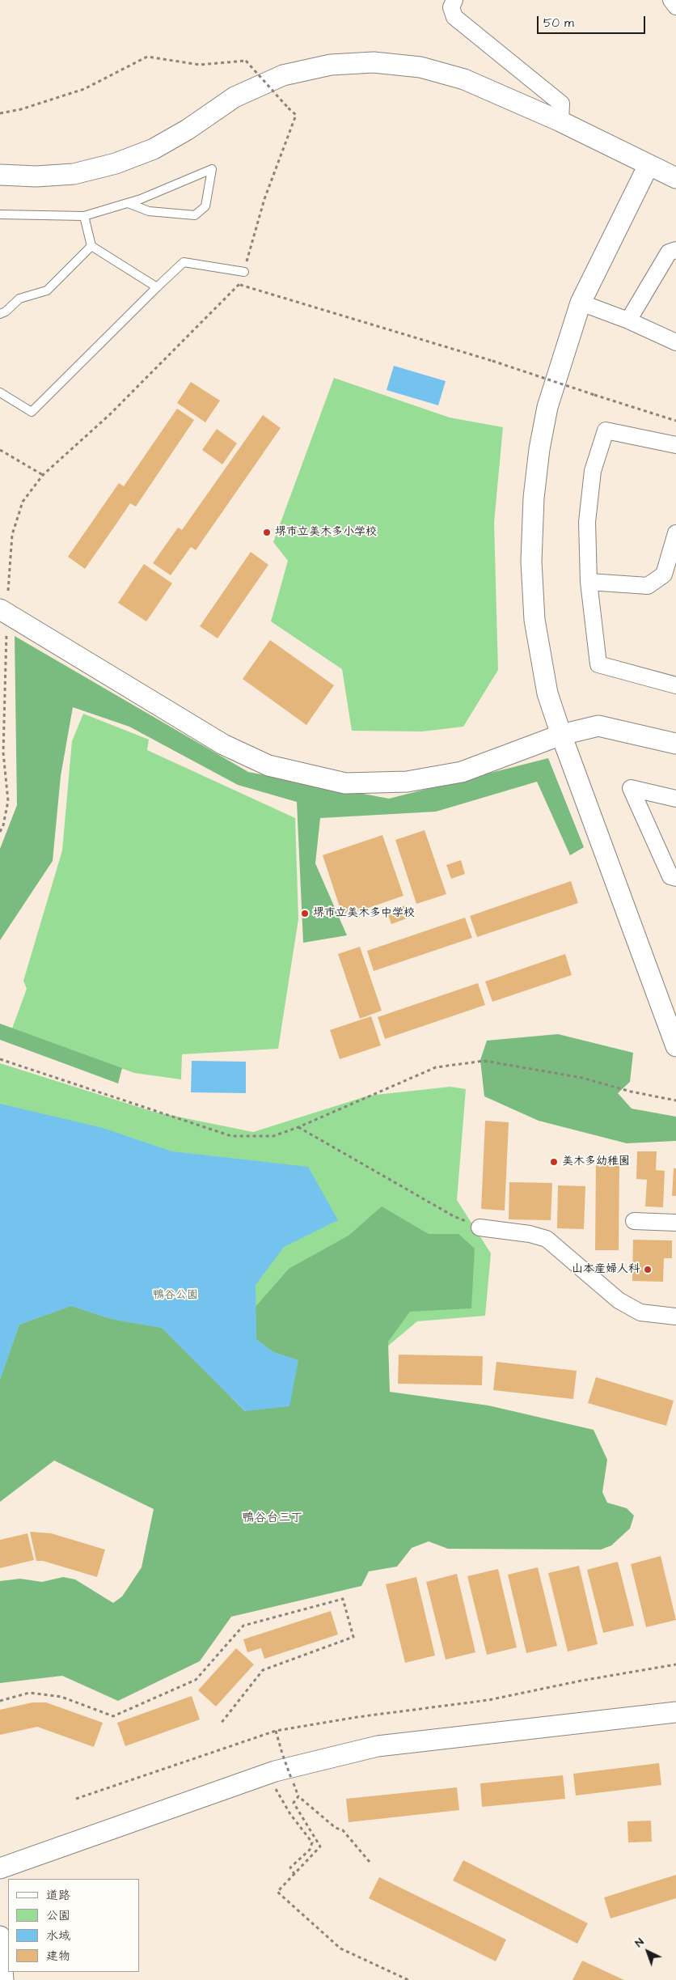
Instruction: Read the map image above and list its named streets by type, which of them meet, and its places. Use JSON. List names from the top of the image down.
{
  "districts": ["鴨谷台三丁"],
  "parks": ["鴨谷公園"],
  "places": [
    "堺市立美木多小学校",
    "堺市立美木多中学校",
    "美木多幼稚園",
    "山本産婦人科"
  ],
  "legend": [
    "道路",
    "公園",
    "水域",
    "建物"
  ],
  "scale_bar": "50 m",
  "north": "top left"
}
